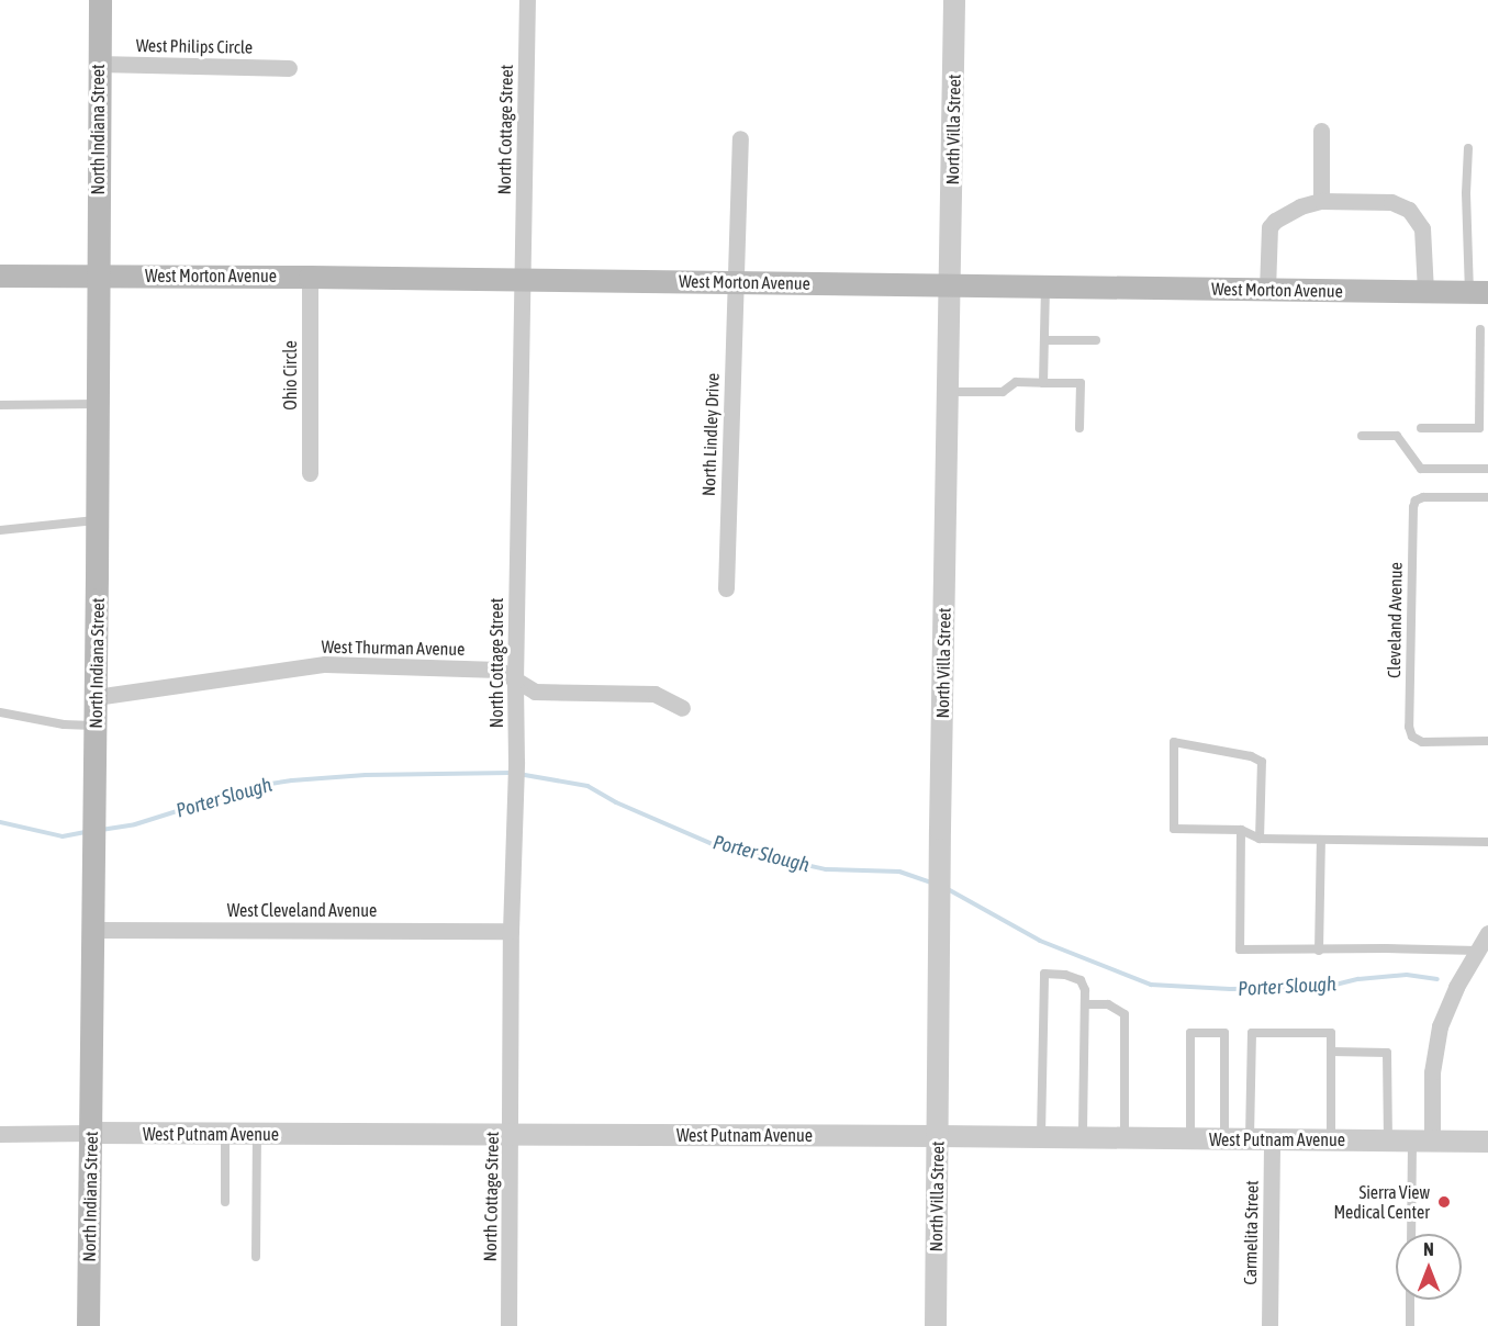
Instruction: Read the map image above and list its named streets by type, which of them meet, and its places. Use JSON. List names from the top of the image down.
{
  "streets": {
    "main road": ["North Indiana Street", "West Morton Avenue"],
    "street": [
      "West Philips Circle",
      "North Cottage Street",
      "North Villa Street",
      "Ohio Circle",
      "North Lindley Drive",
      "West Thurman Avenue",
      "West Cleveland Avenue",
      "West Putnam Avenue",
      "Carmelita Street"
    ],
    "lane": ["Cleveland Avenue"]
  },
  "crossings": [
    ["West Philips Circle", "North Indiana Street"],
    ["North Indiana Street", "West Morton Avenue"],
    ["North Indiana Street", "West Thurman Avenue"],
    ["North Indiana Street", "West Cleveland Avenue"],
    ["North Indiana Street", "West Putnam Avenue"],
    ["North Cottage Street", "West Morton Avenue"],
    ["North Cottage Street", "West Thurman Avenue"],
    ["North Cottage Street", "West Cleveland Avenue"],
    ["North Cottage Street", "West Putnam Avenue"],
    ["North Villa Street", "West Morton Avenue"],
    ["North Villa Street", "West Putnam Avenue"],
    ["West Morton Avenue", "Ohio Circle"],
    ["West Morton Avenue", "North Lindley Drive"],
    ["West Putnam Avenue", "Carmelita Street"]
  ],
  "water": ["Porter Slough"],
  "places": ["Sierra View Medical Center"],
  "north": "top"
}
